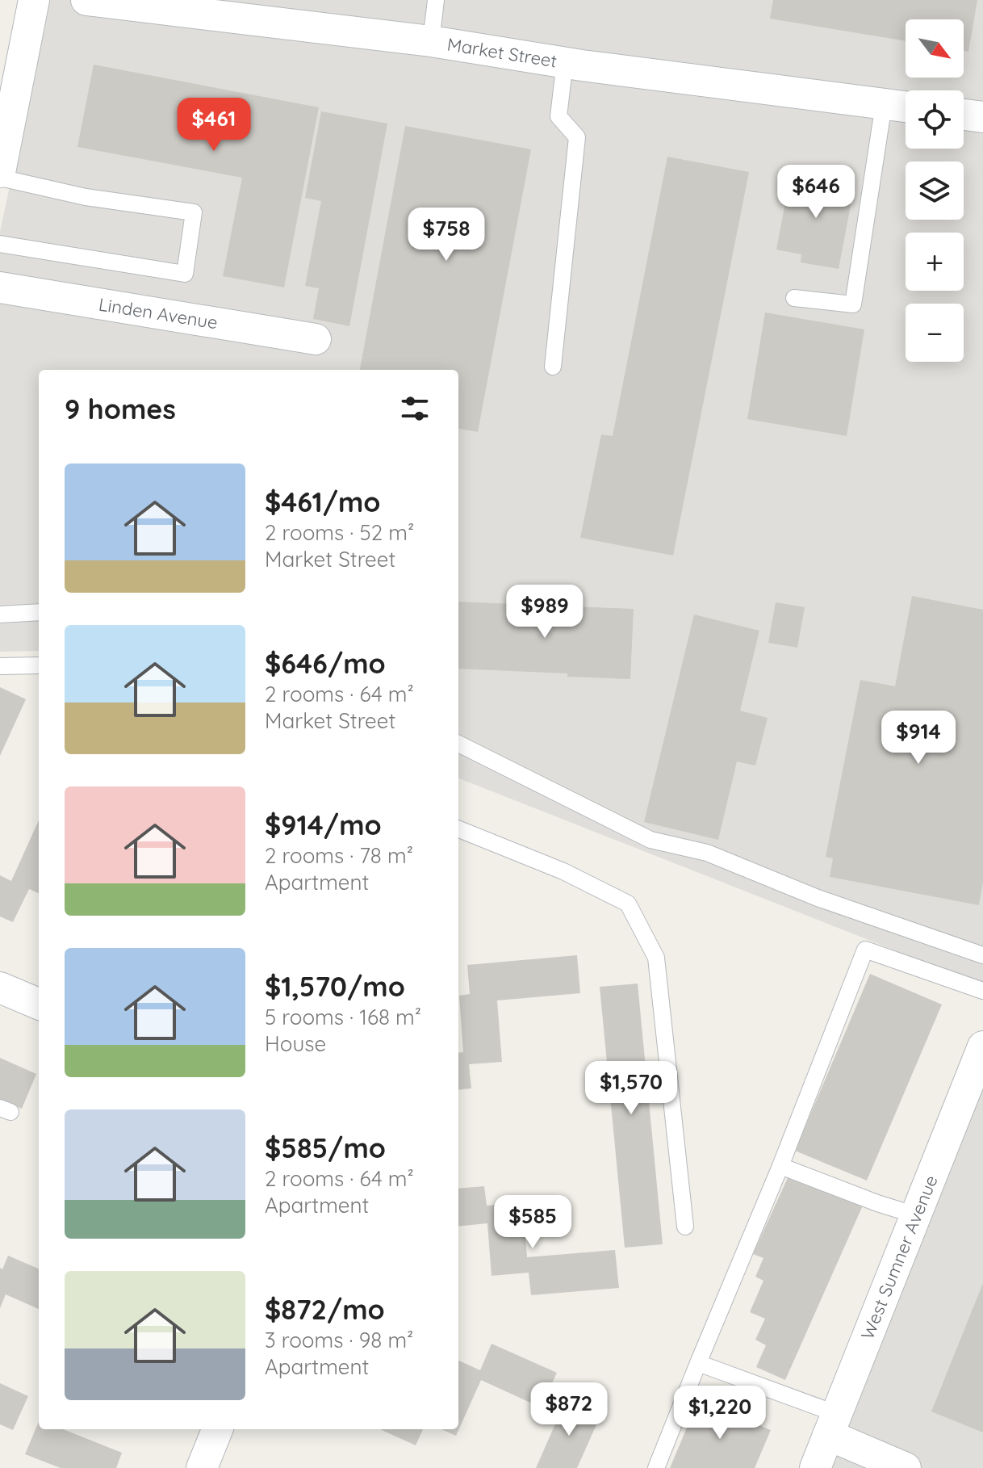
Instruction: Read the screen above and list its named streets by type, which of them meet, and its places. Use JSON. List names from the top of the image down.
{
  "streets": {
    "street": ["Market Street", "Linden Avenue", "West Sumner Avenue"]
  },
  "north": "bottom right",
  "page": {
    "map_buttons": ["+", "−"],
    "price": [
      "$461",
      "$646",
      "$758",
      "$989",
      "$914",
      "$1,570",
      "$585",
      "$872",
      "$1,220"
    ],
    "heading": "9 homes",
    "list": [
      {
        "name": "$461/mo",
        "note": "2 rooms · 52 m² · Market Street"
      },
      {
        "name": "$646/mo",
        "note": "2 rooms · 64 m² · Market Street"
      },
      {
        "name": "$914/mo",
        "note": "2 rooms · 78 m² · Apartment"
      },
      {
        "name": "$1,570/mo",
        "note": "5 rooms · 168 m² · House"
      },
      {
        "name": "$585/mo",
        "note": "2 rooms · 64 m² · Apartment"
      },
      {
        "name": "$872/mo",
        "note": "3 rooms · 98 m² · Apartment"
      }
    ]
  }
}
